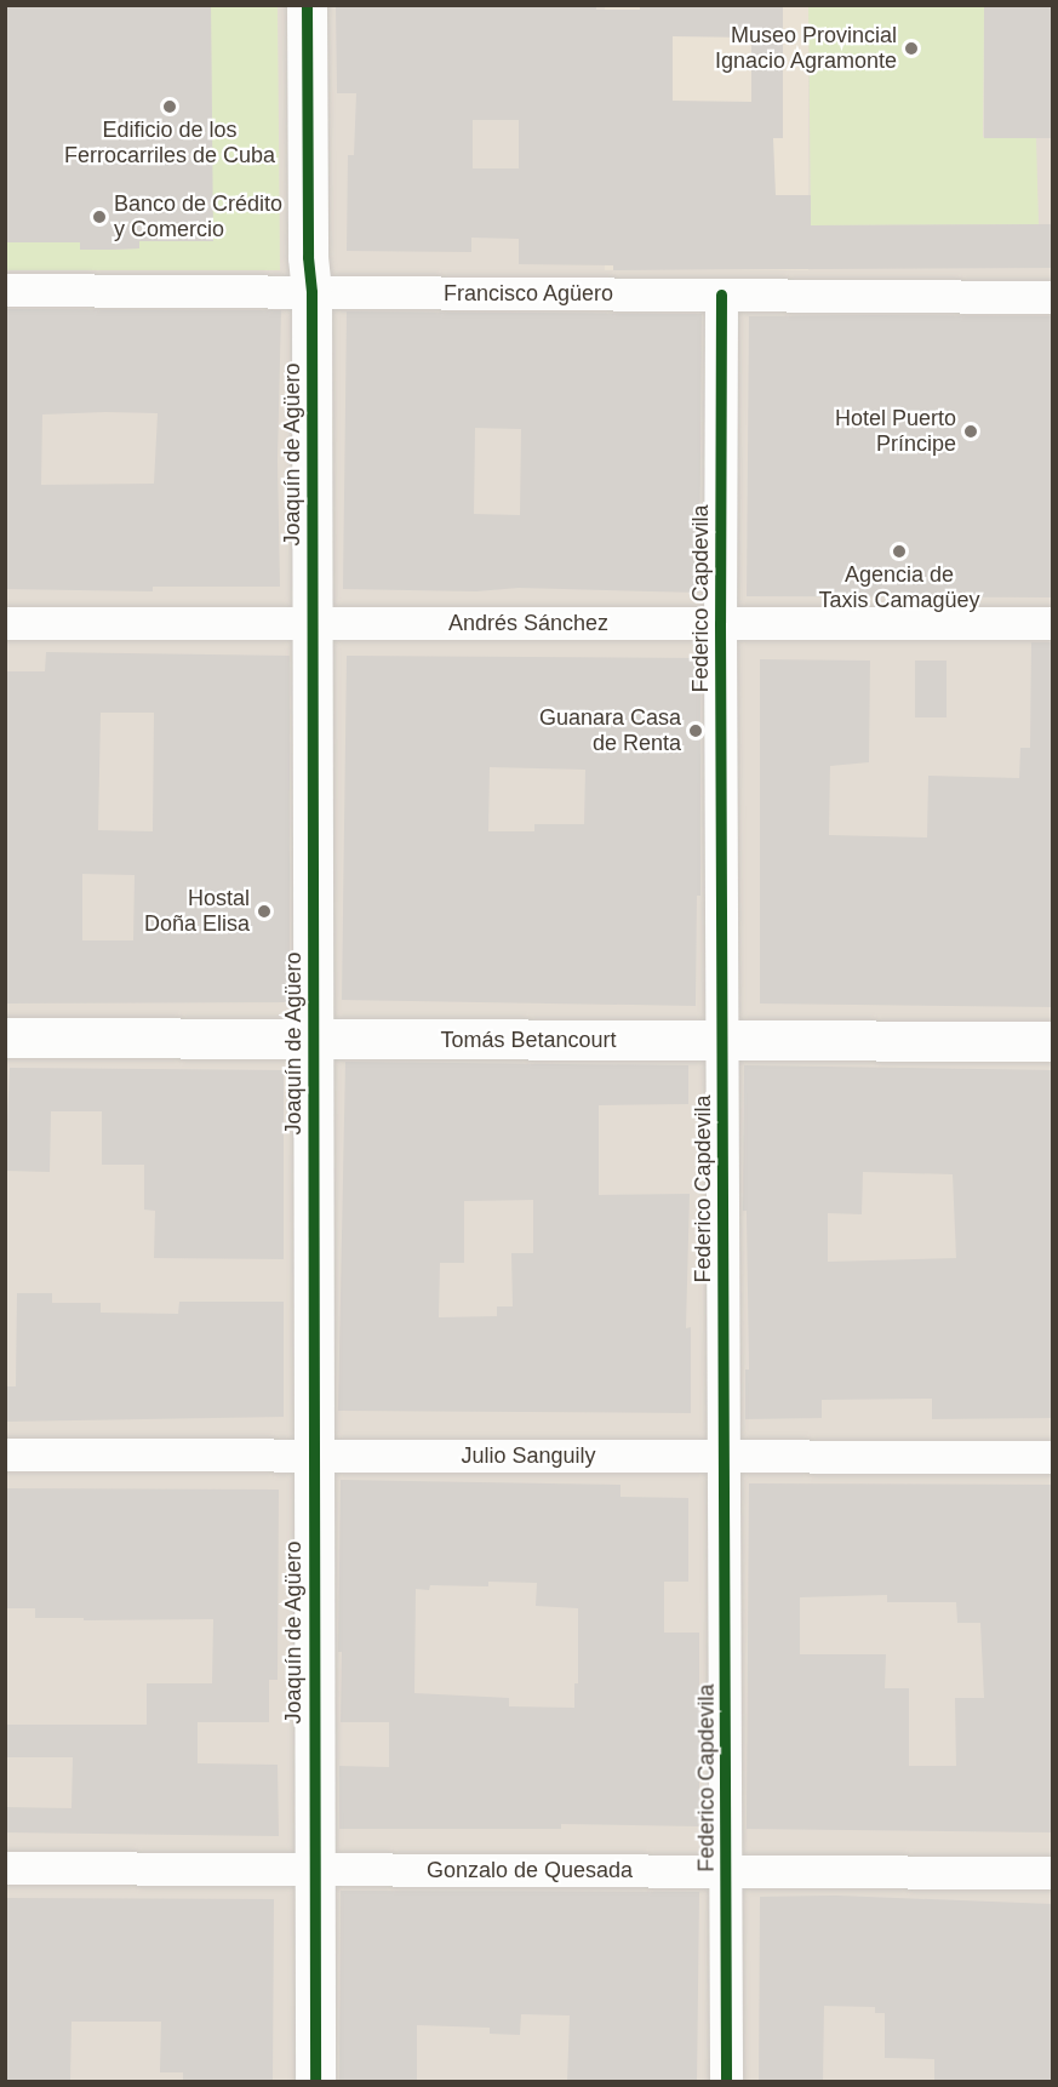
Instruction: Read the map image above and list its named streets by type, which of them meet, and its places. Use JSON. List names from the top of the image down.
{
  "streets": {
    "street": [
      "Francisco Agüero",
      "Joaquín de Agüero",
      "Federico Capdevila",
      "Andrés Sánchez",
      "Tomás Betancourt",
      "Julio Sanguily",
      "Gonzalo de Quesada"
    ]
  },
  "crossings": [
    ["Francisco Agüero", "Joaquín de Agüero"],
    ["Francisco Agüero", "Federico Capdevila"],
    ["Joaquín de Agüero", "Andrés Sánchez"],
    ["Joaquín de Agüero", "Tomás Betancourt"],
    ["Joaquín de Agüero", "Julio Sanguily"],
    ["Joaquín de Agüero", "Gonzalo de Quesada"],
    ["Federico Capdevila", "Andrés Sánchez"],
    ["Federico Capdevila", "Tomás Betancourt"],
    ["Federico Capdevila", "Julio Sanguily"],
    ["Federico Capdevila", "Gonzalo de Quesada"]
  ],
  "places": [
    "Museo Provincial Ignacio Agramonte",
    "Edificio de los Ferrocarriles de Cuba",
    "Banco de Crédito y Comercio",
    "Hotel Puerto Príncipe",
    "Agencia de Taxis Camagüey",
    "Guanara Casa de Renta",
    "Hostal Doña Elisa"
  ]
}
